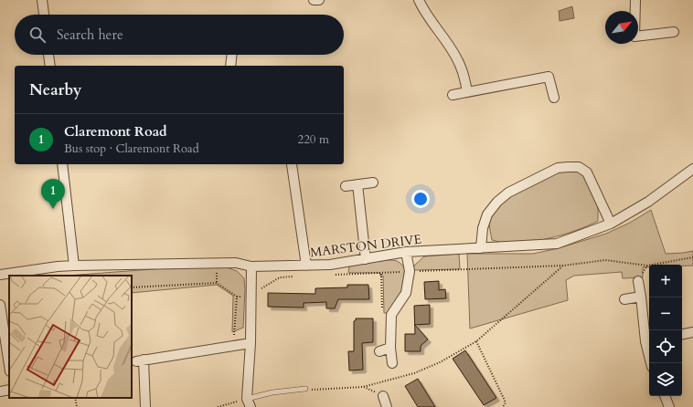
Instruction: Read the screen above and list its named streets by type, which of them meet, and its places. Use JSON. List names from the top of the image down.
{
  "streets": {
    "street": ["MARSTON DRIVE"]
  },
  "north": "top right",
  "page": {
    "search": "Search here",
    "heading": "Nearby",
    "list": [
      {
        "mark": "1",
        "name": "Claremont Road",
        "note": "Bus stop · Claremont Road",
        "value": "220 m"
      }
    ],
    "pins": "1",
    "map_buttons": ["+", "−"]
  }
}
